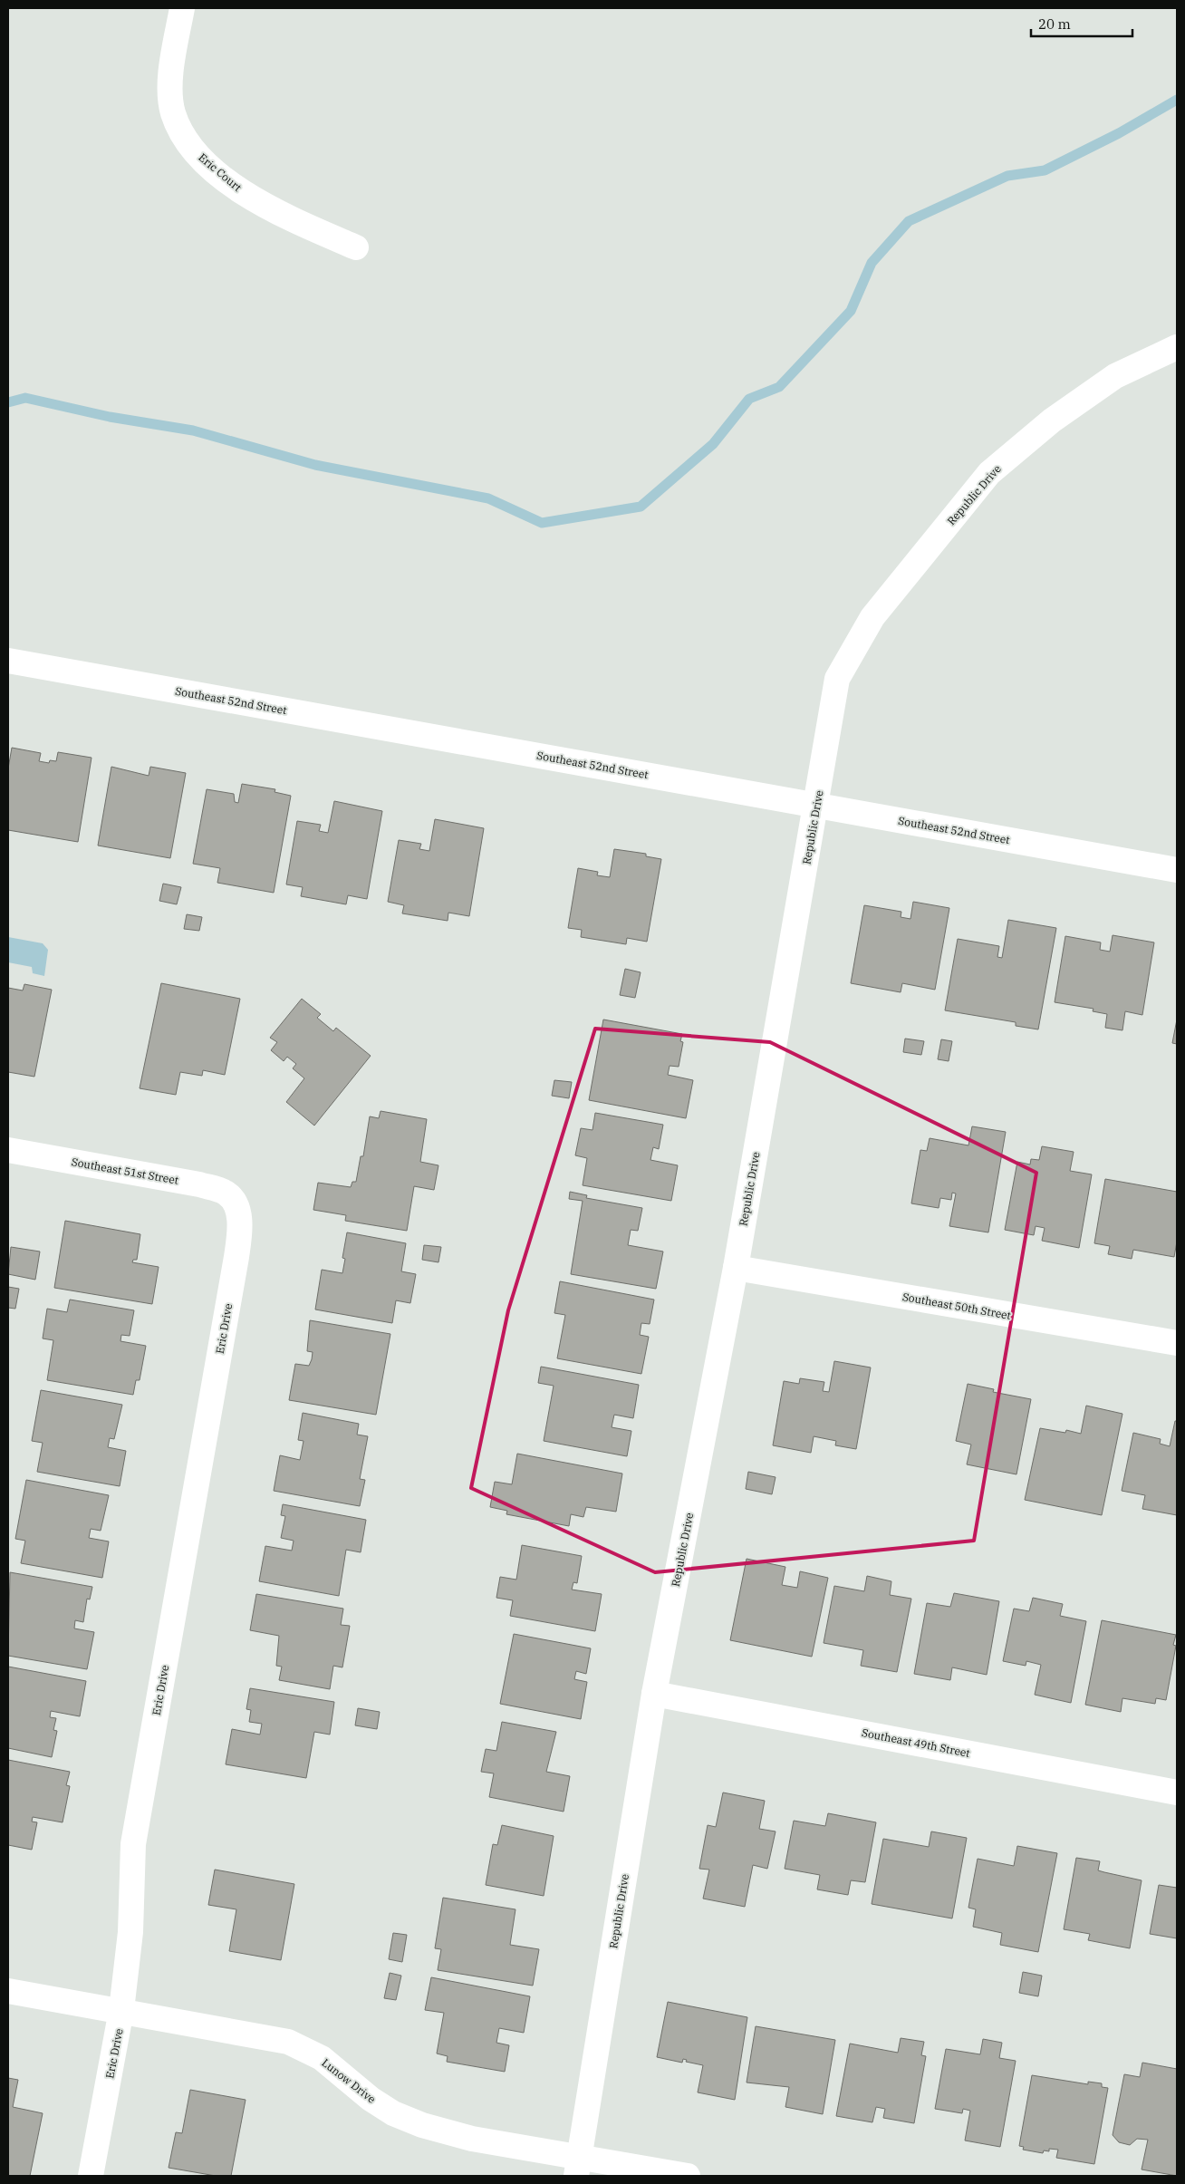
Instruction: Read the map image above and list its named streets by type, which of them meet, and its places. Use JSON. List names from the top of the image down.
{
  "streets": {
    "street": [
      "Eric Court",
      "Republic Drive",
      "Southeast 52nd Street",
      "Southeast 51st Street",
      "Southeast 50th Street",
      "Eric Drive",
      "Southeast 49th Street",
      "Lunow Drive"
    ]
  },
  "crossings": [
    ["Republic Drive", "Southeast 52nd Street"],
    ["Republic Drive", "Southeast 50th Street"],
    ["Republic Drive", "Southeast 49th Street"],
    ["Republic Drive", "Lunow Drive"],
    ["Southeast 51st Street", "Eric Drive"],
    ["Eric Drive", "Lunow Drive"]
  ],
  "scale_bar": "20 m"
}
